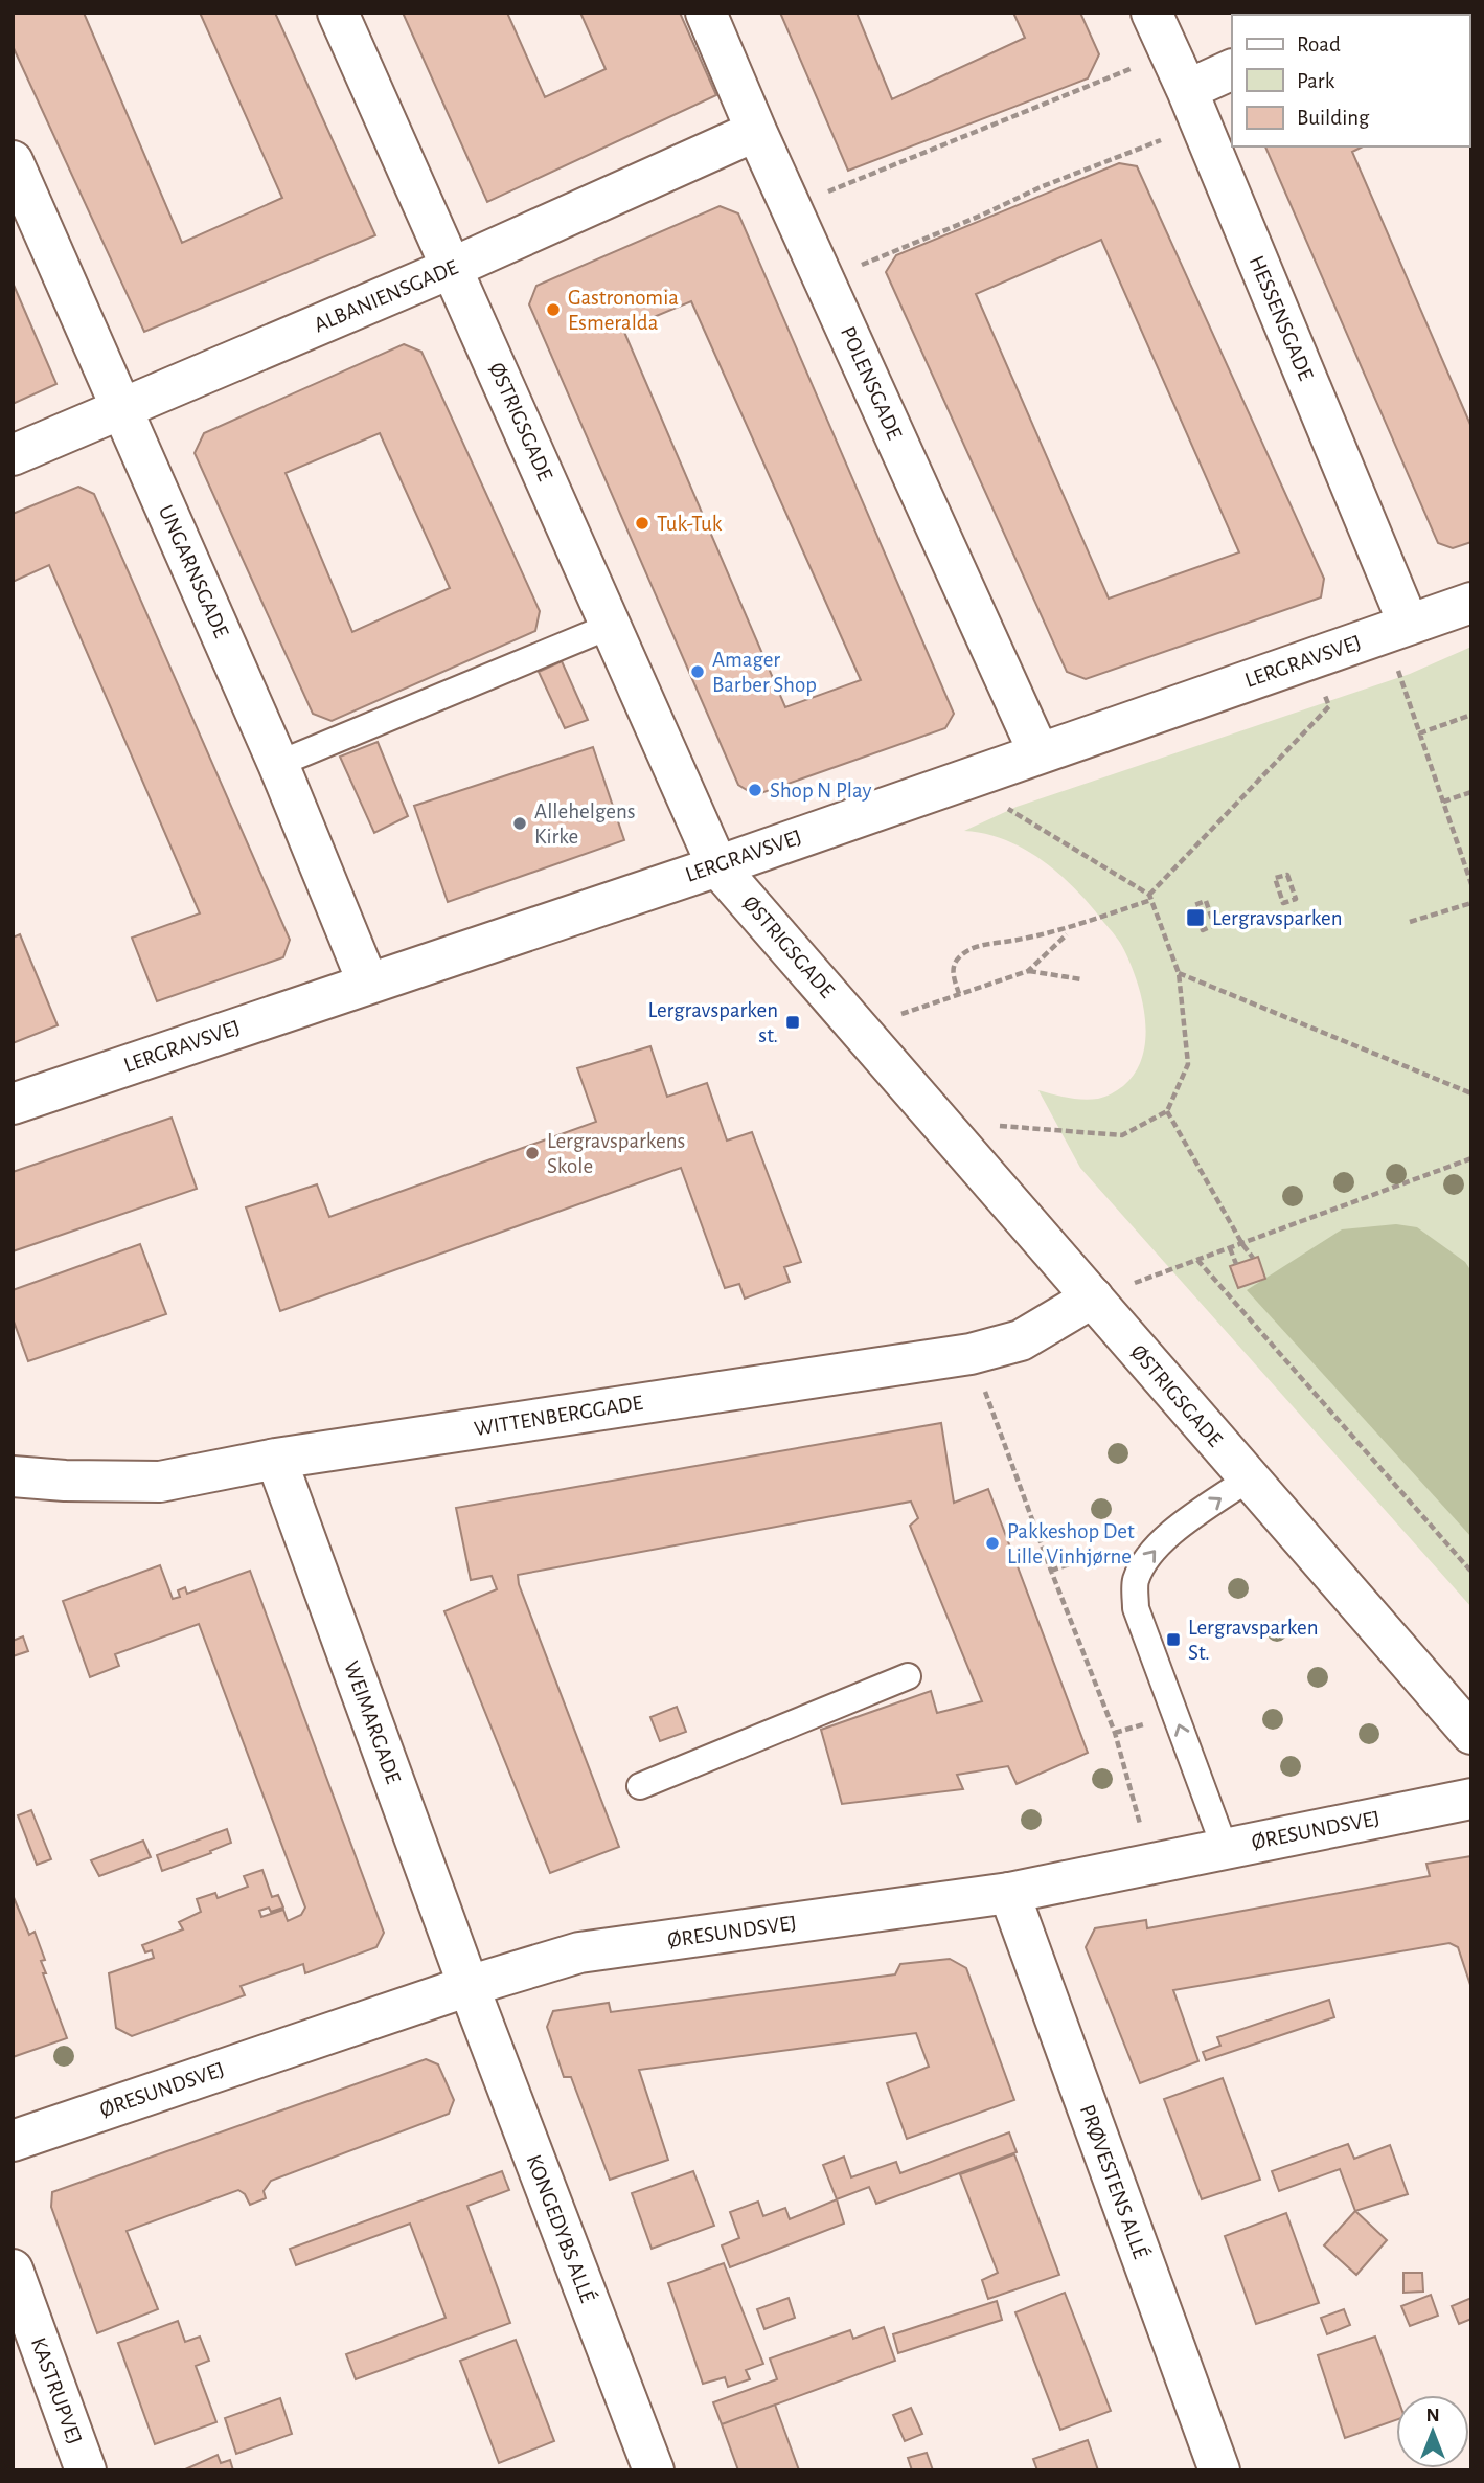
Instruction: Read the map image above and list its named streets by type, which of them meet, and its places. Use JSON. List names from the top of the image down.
{
  "streets": {
    "street": [
      "ALBANIENSGADE",
      "HESSENSGADE",
      "POLENSGADE",
      "ØSTRIGSGADE",
      "UNGARNSGADE",
      "LERGRAVSVEJ",
      "WITTENBERGGADE",
      "WEIMARGADE",
      "ØRESUNDSVEJ",
      "PRØVESTENS ALLÉ",
      "KONGEDYBS ALLÉ",
      "KASTRUPVEJ"
    ]
  },
  "crossings": [
    ["ALBANIENSGADE", "POLENSGADE"],
    ["ALBANIENSGADE", "ØSTRIGSGADE"],
    ["ALBANIENSGADE", "UNGARNSGADE"],
    ["HESSENSGADE", "LERGRAVSVEJ"],
    ["POLENSGADE", "LERGRAVSVEJ"],
    ["ØSTRIGSGADE", "LERGRAVSVEJ"],
    ["ØSTRIGSGADE", "WITTENBERGGADE"],
    ["UNGARNSGADE", "LERGRAVSVEJ"],
    ["WITTENBERGGADE", "WEIMARGADE"],
    ["WEIMARGADE", "ØRESUNDSVEJ"],
    ["WEIMARGADE", "KONGEDYBS ALLÉ"],
    ["ØRESUNDSVEJ", "PRØVESTENS ALLÉ"],
    ["ØRESUNDSVEJ", "KONGEDYBS ALLÉ"]
  ],
  "places": {
    "other": [
      "Gastronomia Esmeralda",
      "Tuk-Tuk",
      "Amager Barber Shop",
      "Shop N Play",
      "Allehelgens Kirke",
      "Lergravsparkens Skole",
      "Pakkeshop Det Lille Vinhjørne"
    ],
    "transit": ["Lergravsparken", "Lergravsparken st.", "Lergravsparken St."]
  },
  "legend": ["Road", "Park", "Building"],
  "north": "top"
}
